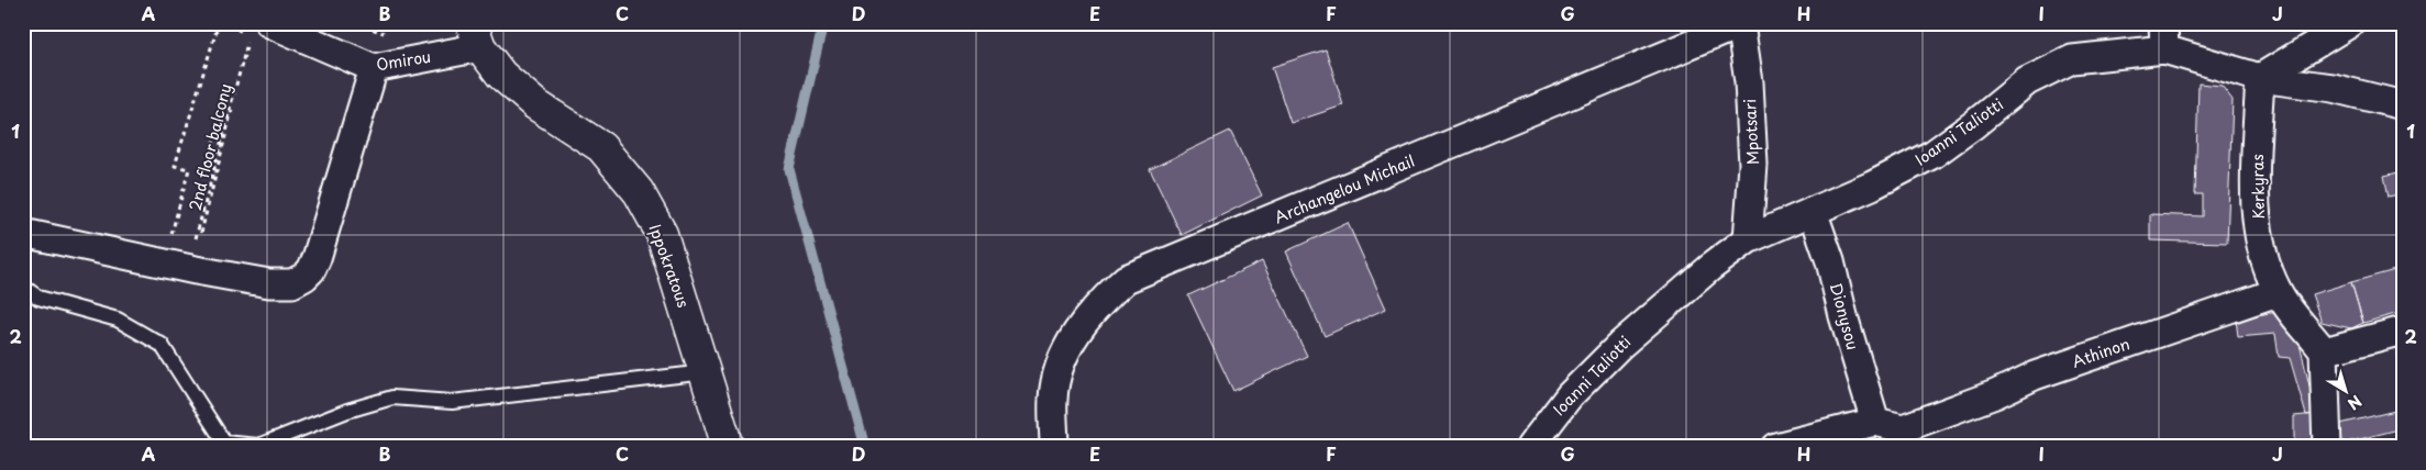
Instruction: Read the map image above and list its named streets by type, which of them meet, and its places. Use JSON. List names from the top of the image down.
{
  "streets": {
    "street": [
      "Omirou",
      "Mpotsari",
      "Ioanni Taliotti",
      "Kerkyras",
      "Archangelou Michail",
      "Ippokratous",
      "Dionysou",
      "Athinon"
    ],
    "path": ["2nd floor balcony"]
  },
  "crossings": [
    ["Omirou", "Ippokratous"],
    ["Mpotsari", "Ioanni Taliotti"],
    ["Mpotsari", "Archangelou Michail"],
    ["Ioanni Taliotti", "Kerkyras"],
    ["Ioanni Taliotti", "Dionysou"],
    ["Kerkyras", "Athinon"],
    ["Dionysou", "Athinon"]
  ],
  "north": "bottom right",
  "grid": {
    "columns": [
      "A",
      "B",
      "C",
      "D",
      "E",
      "F",
      "G",
      "H",
      "I",
      "J"
    ],
    "rows": ["1", "2"]
  }
}
